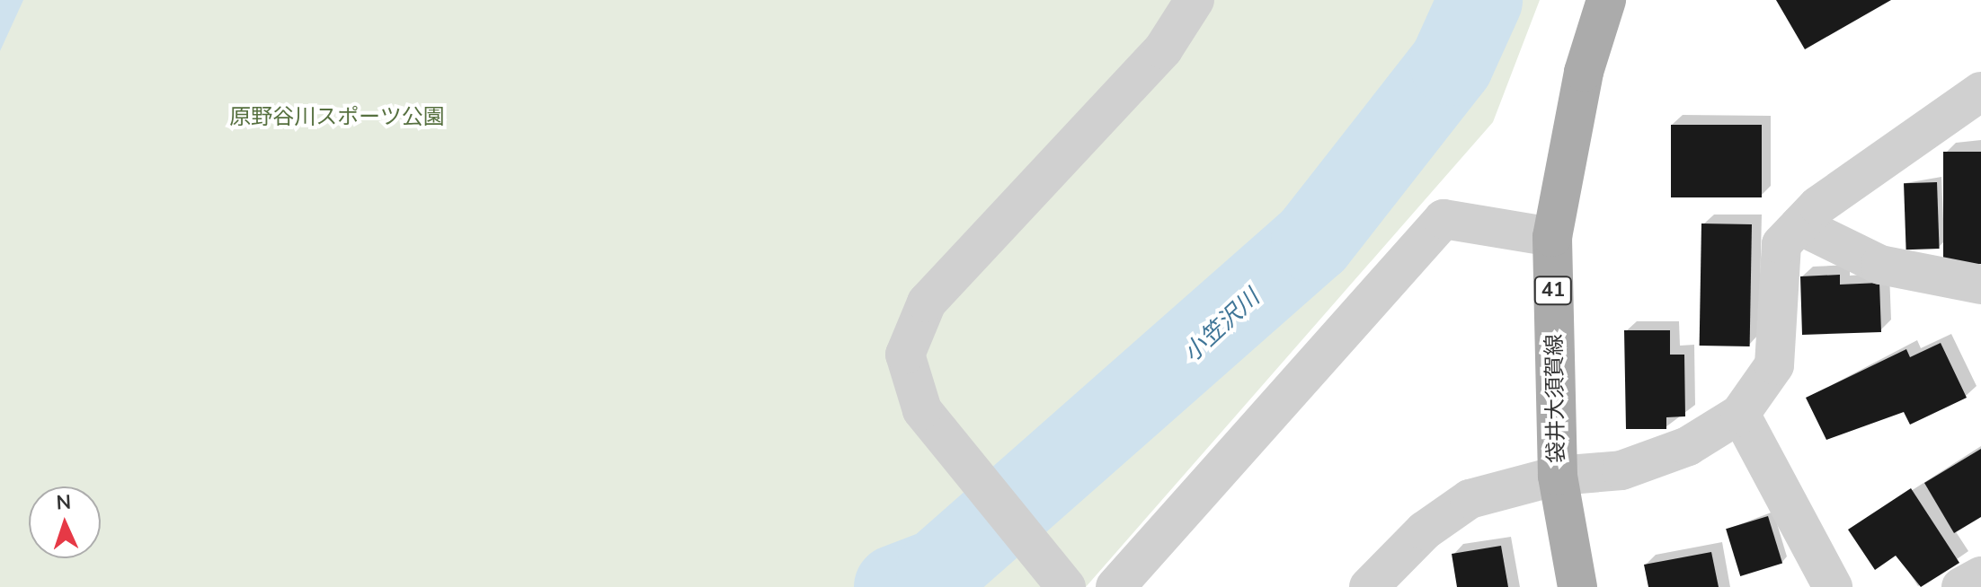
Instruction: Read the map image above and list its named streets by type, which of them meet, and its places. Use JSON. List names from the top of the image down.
{
  "streets": {
    "main road": ["41", "袋井大須賀線"]
  },
  "water": ["小笠沢川"],
  "parks": ["原野谷川スポーツ公園"],
  "north": "top"
}
